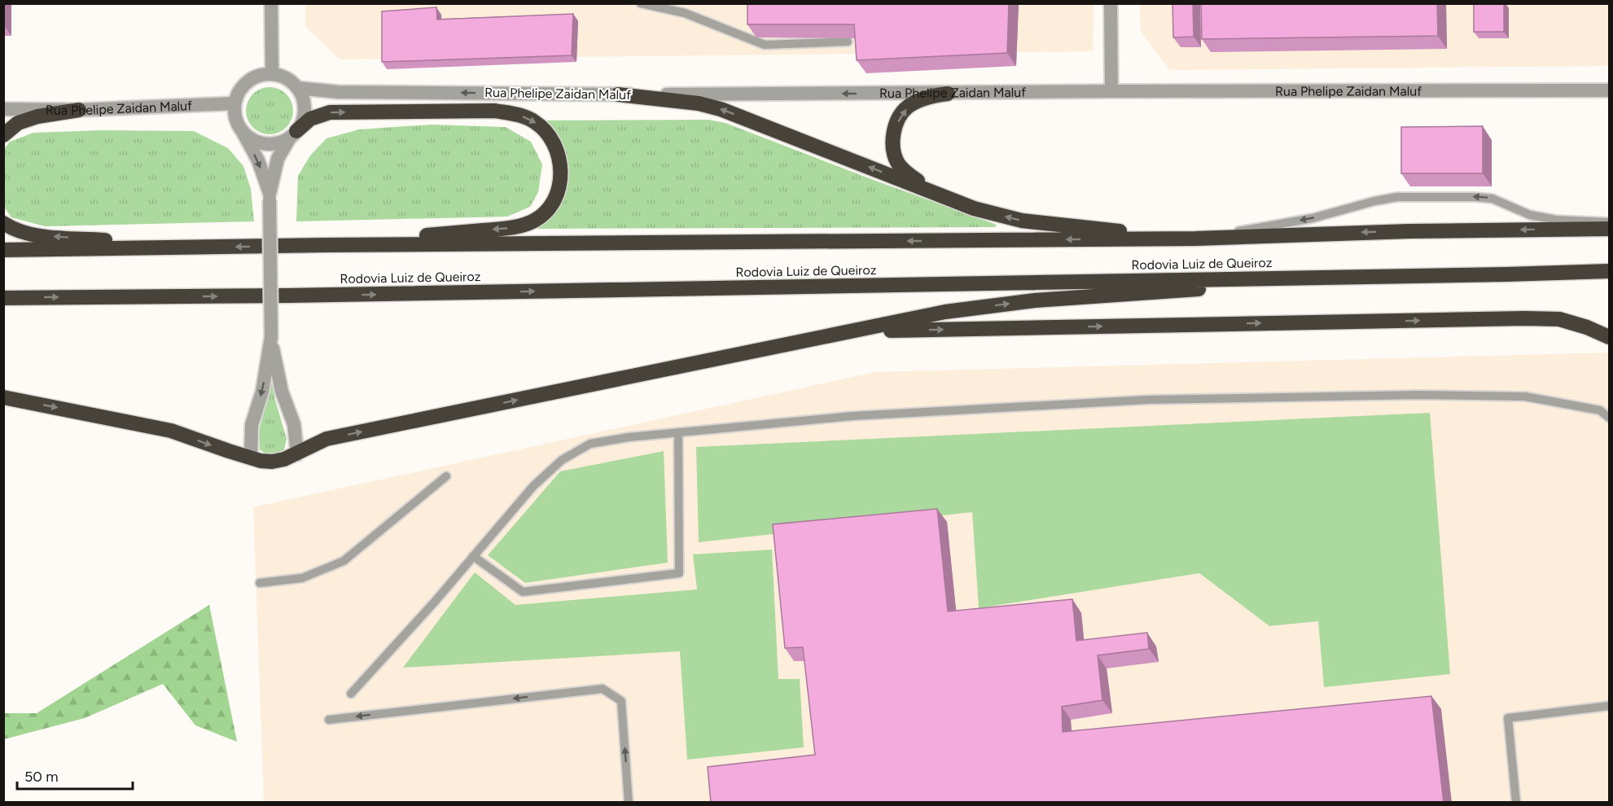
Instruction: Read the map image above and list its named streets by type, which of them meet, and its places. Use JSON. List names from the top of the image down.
{
  "streets": {
    "highway": ["Rodovia Luiz de Queiroz"],
    "street": ["Rua Phelipe Zaidan Maluf"]
  },
  "one_way": ["Rua Phelipe Zaidan Maluf"],
  "scale_bar": "50 m"
}
